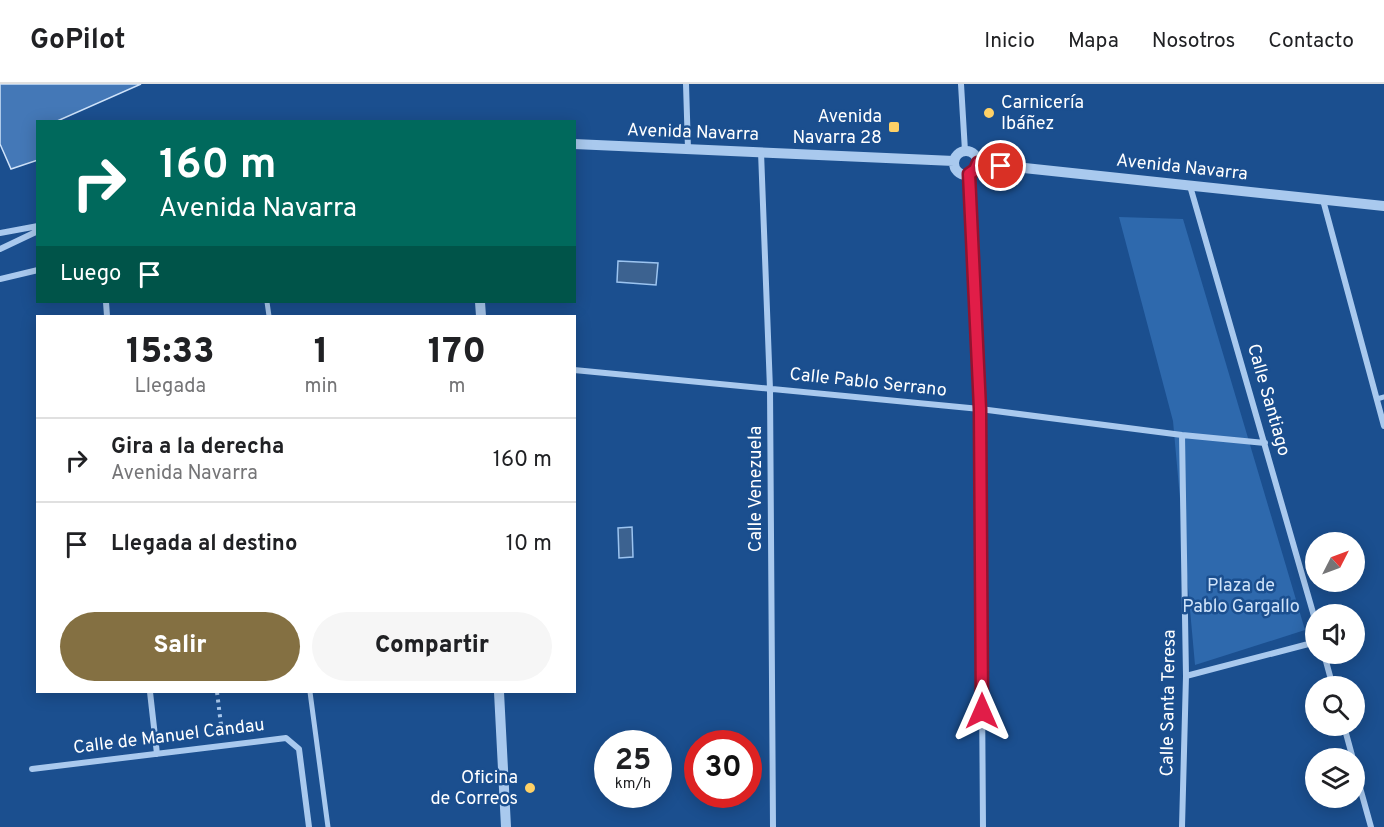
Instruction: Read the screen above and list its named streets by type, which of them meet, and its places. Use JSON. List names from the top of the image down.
{
  "streets": {
    "street": [
      "Avenida Navarra",
      "Calle Pablo Serrano",
      "Calle Santiago",
      "Calle Venezuela",
      "Calle Santa Teresa",
      "Calle de Manuel Candau"
    ]
  },
  "crossings": [
    ["Avenida Navarra", "Calle Santiago"],
    ["Avenida Navarra", "Calle Venezuela"],
    ["Calle Pablo Serrano", "Calle Santiago"],
    ["Calle Pablo Serrano", "Calle Venezuela"],
    ["Calle Pablo Serrano", "Calle Santa Teresa"]
  ],
  "parks": ["Plaza de Pablo Gargallo"],
  "places": {
    "other": ["Carnicería Ibáñez", "Oficina de Correos"],
    "transit": ["Avenida Navarra 28"]
  },
  "north": "top right",
  "page": {
    "header": "GoPilot",
    "nav": [
      "Inicio",
      "Mapa",
      "Nosotros",
      "Contacto"
    ],
    "turn": ["160 m", "Avenida Navarra"],
    "then": "Luego",
    "eta": [
      "15:33",
      "Llegada",
      "1",
      "min",
      "170",
      "m"
    ],
    "list": [
      {
        "name": "Gira a la derecha",
        "note": "Avenida Navarra",
        "value": "160 m"
      },
      {
        "name": "Llegada al destino",
        "value": "10 m"
      }
    ],
    "buttons": ["Salir", "Compartir"],
    "speed": "25 km/h",
    "limit": "30"
  }
}
